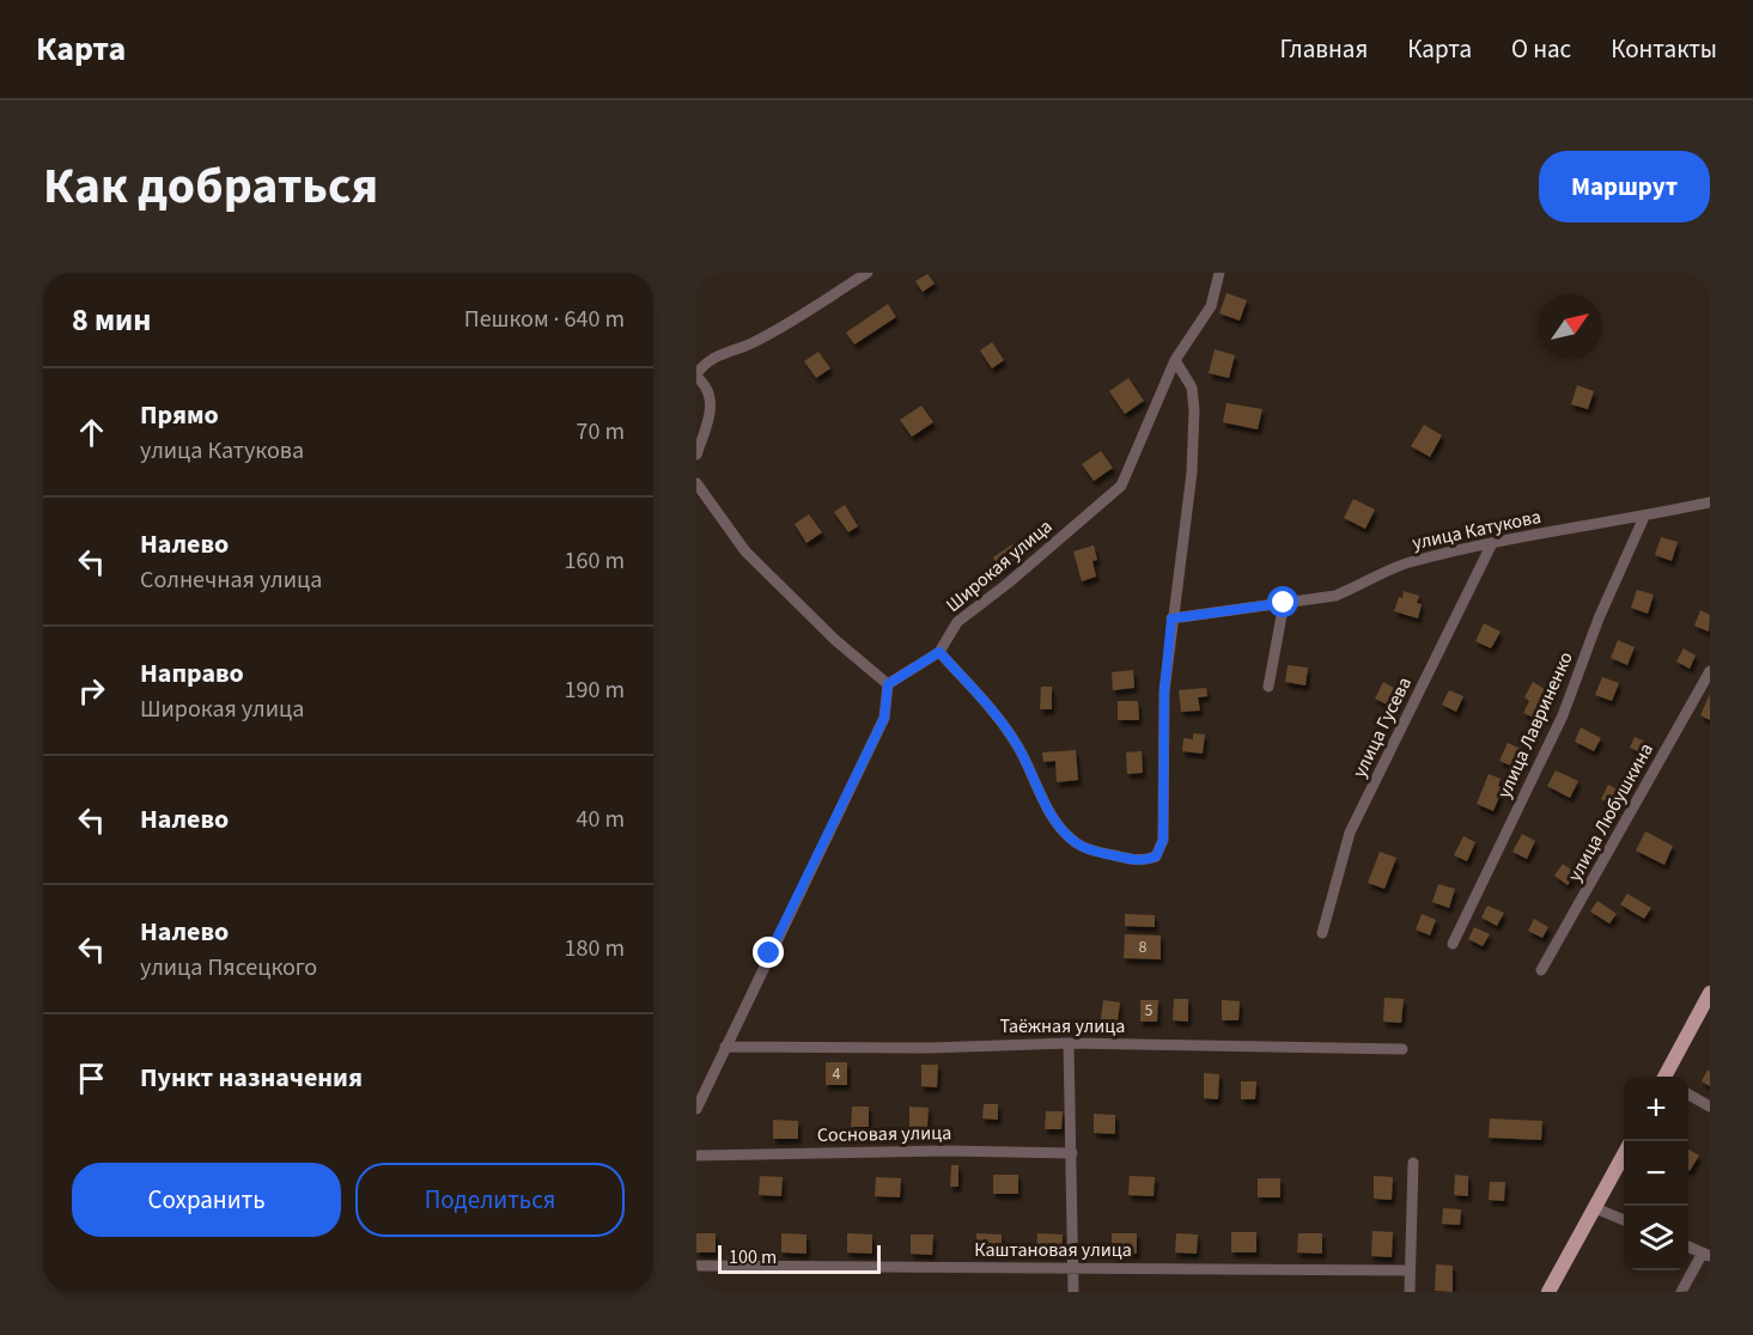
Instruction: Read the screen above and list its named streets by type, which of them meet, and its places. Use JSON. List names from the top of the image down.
{
  "streets": {
    "street": [
      "улица Катукова",
      "Широкая улица",
      "улица Лавриненко",
      "улица Гусева",
      "улица Любушкина",
      "Таёжная улица",
      "Сосновая улица",
      "Каштановая улица"
    ]
  },
  "crossings": [
    ["улица Катукова", "улица Лавриненко"],
    ["улица Катукова", "улица Гусева"]
  ],
  "house_numbers": ["8", "5", "4"],
  "scale_bar": "100 m",
  "north": "top right",
  "page": {
    "header": "Карта",
    "nav": [
      "Главная",
      "Карта",
      "О нас",
      "Контакты"
    ],
    "title": "Как добраться",
    "buttons": [
      "Маршрут",
      ["Сохранить", "Поделиться"]
    ],
    "heading": ["8 мин", "Пешком · 640 m"],
    "list": [
      ["Прямо", "улица Катукова", "70 m"],
      ["Налево", "Солнечная улица", "160 m"],
      ["Направо", "Широкая улица", "190 m"],
      ["Налево", "40 m"],
      ["Налево", "улица Пясецкого", "180 m"],
      "Пункт назначения"
    ],
    "map_buttons": ["+", "−"],
    "scale": "100 m"
  }
}
